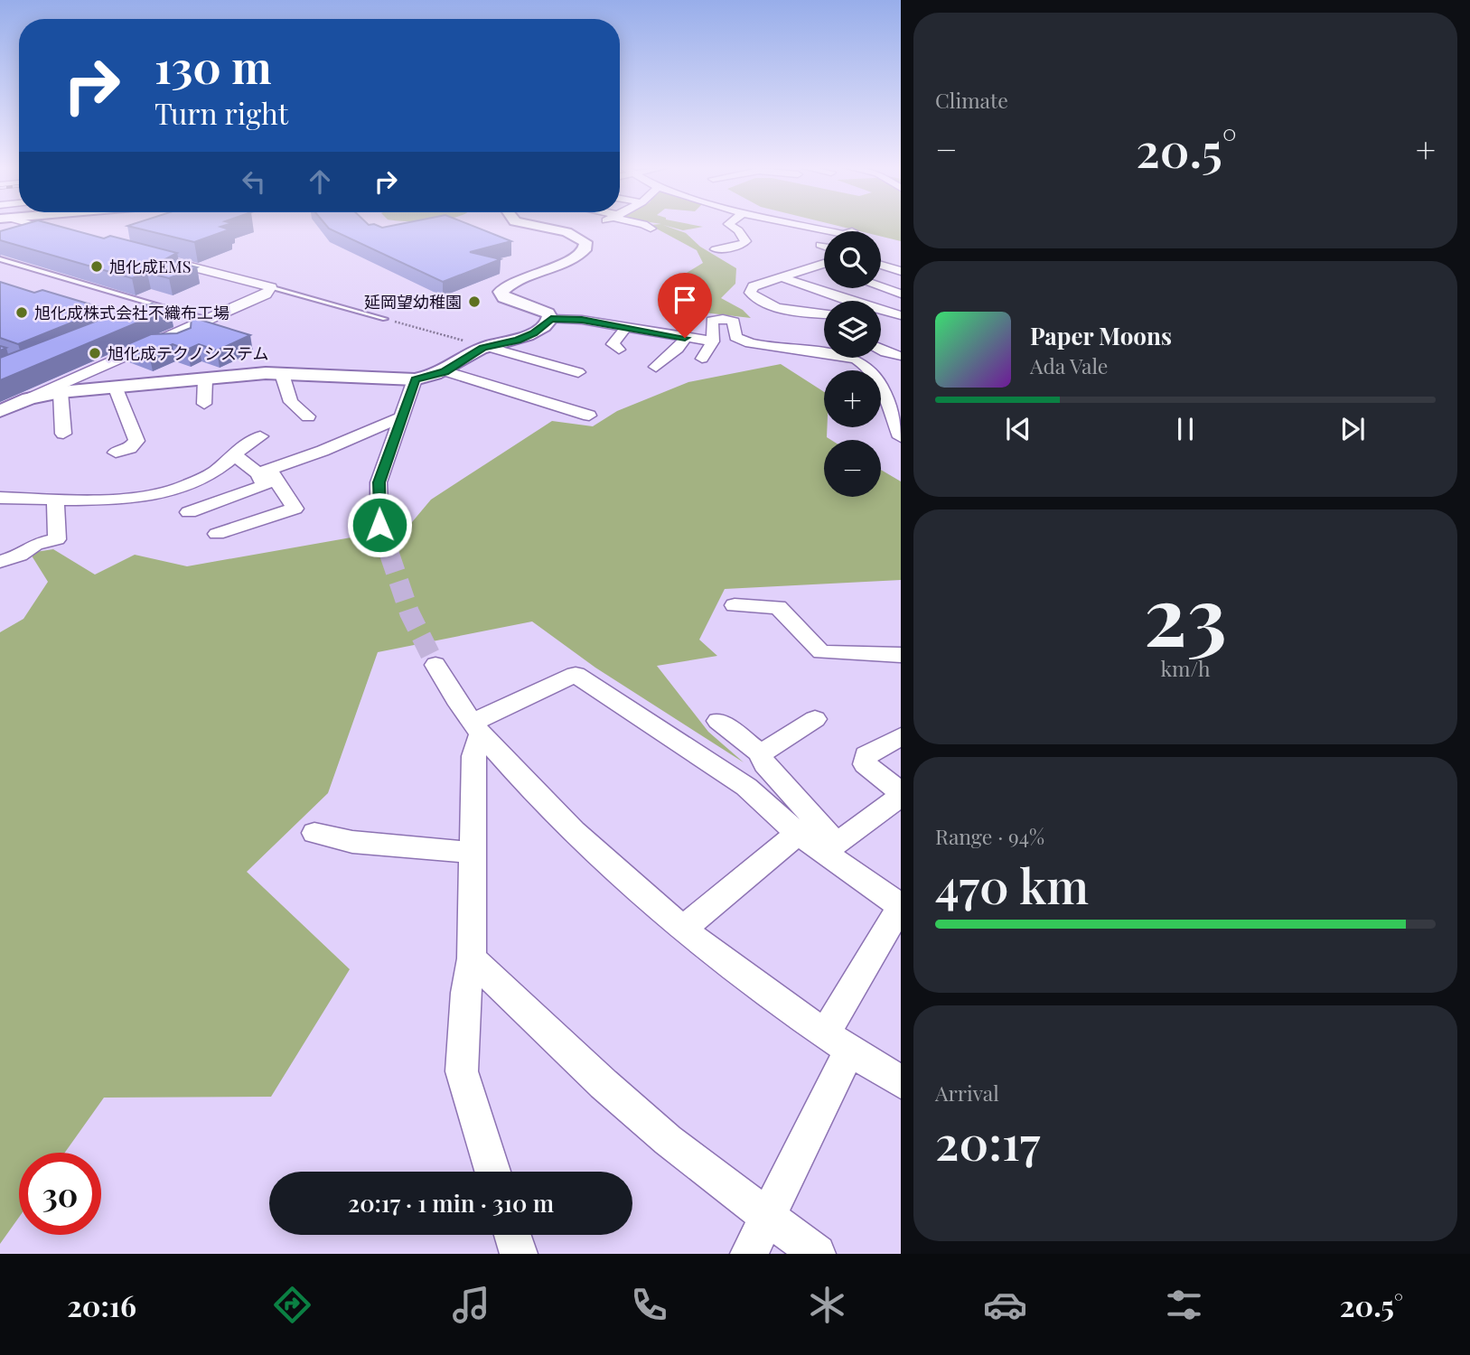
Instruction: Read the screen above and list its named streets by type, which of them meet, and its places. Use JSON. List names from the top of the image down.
{
  "places": [
    "旭化成EMS",
    "延岡望幼稚園",
    "旭化成株式会社不織布工場",
    "旭化成テクノシステム"
  ],
  "page": {
    "tile": [
      "Climate",
      ["23", "km/h"],
      ["Range · 94%", "470 km"],
      ["Arrival", "20:17"]
    ],
    "turn": ["130 m", "Turn right"],
    "heat": ["−", "20.5°", "+"],
    "map_buttons": ["+", "−"],
    "song": ["Paper Moons", "Ada Vale"],
    "limit": "30",
    "trip": "20:17 · 1 min · 310 m",
    "tabs": ["20:16", "20.5°"]
  }
}
